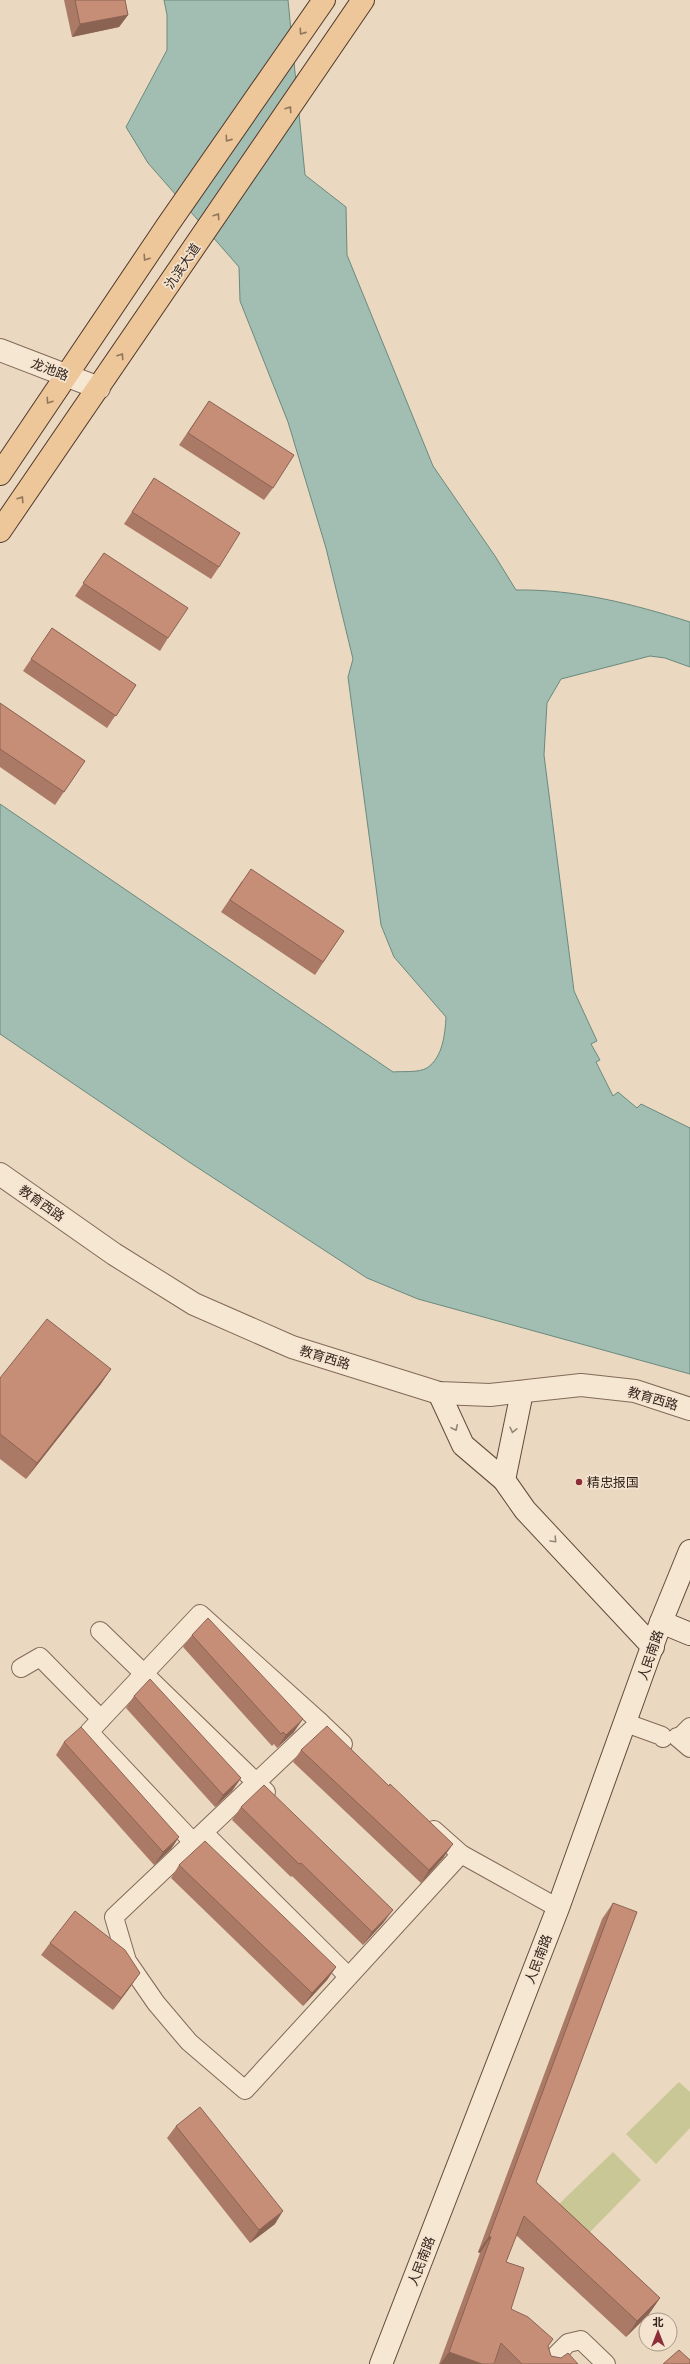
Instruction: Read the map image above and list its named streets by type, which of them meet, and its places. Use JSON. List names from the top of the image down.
{
  "streets": {
    "main road": [
      "氿滨大道",
      "龙池路",
      "教育西路",
      "人民南路"
    ]
  },
  "crossings": [
    ["氿滨大道", "龙池路"]
  ],
  "places": ["精忠报国"],
  "north": "top"
}
